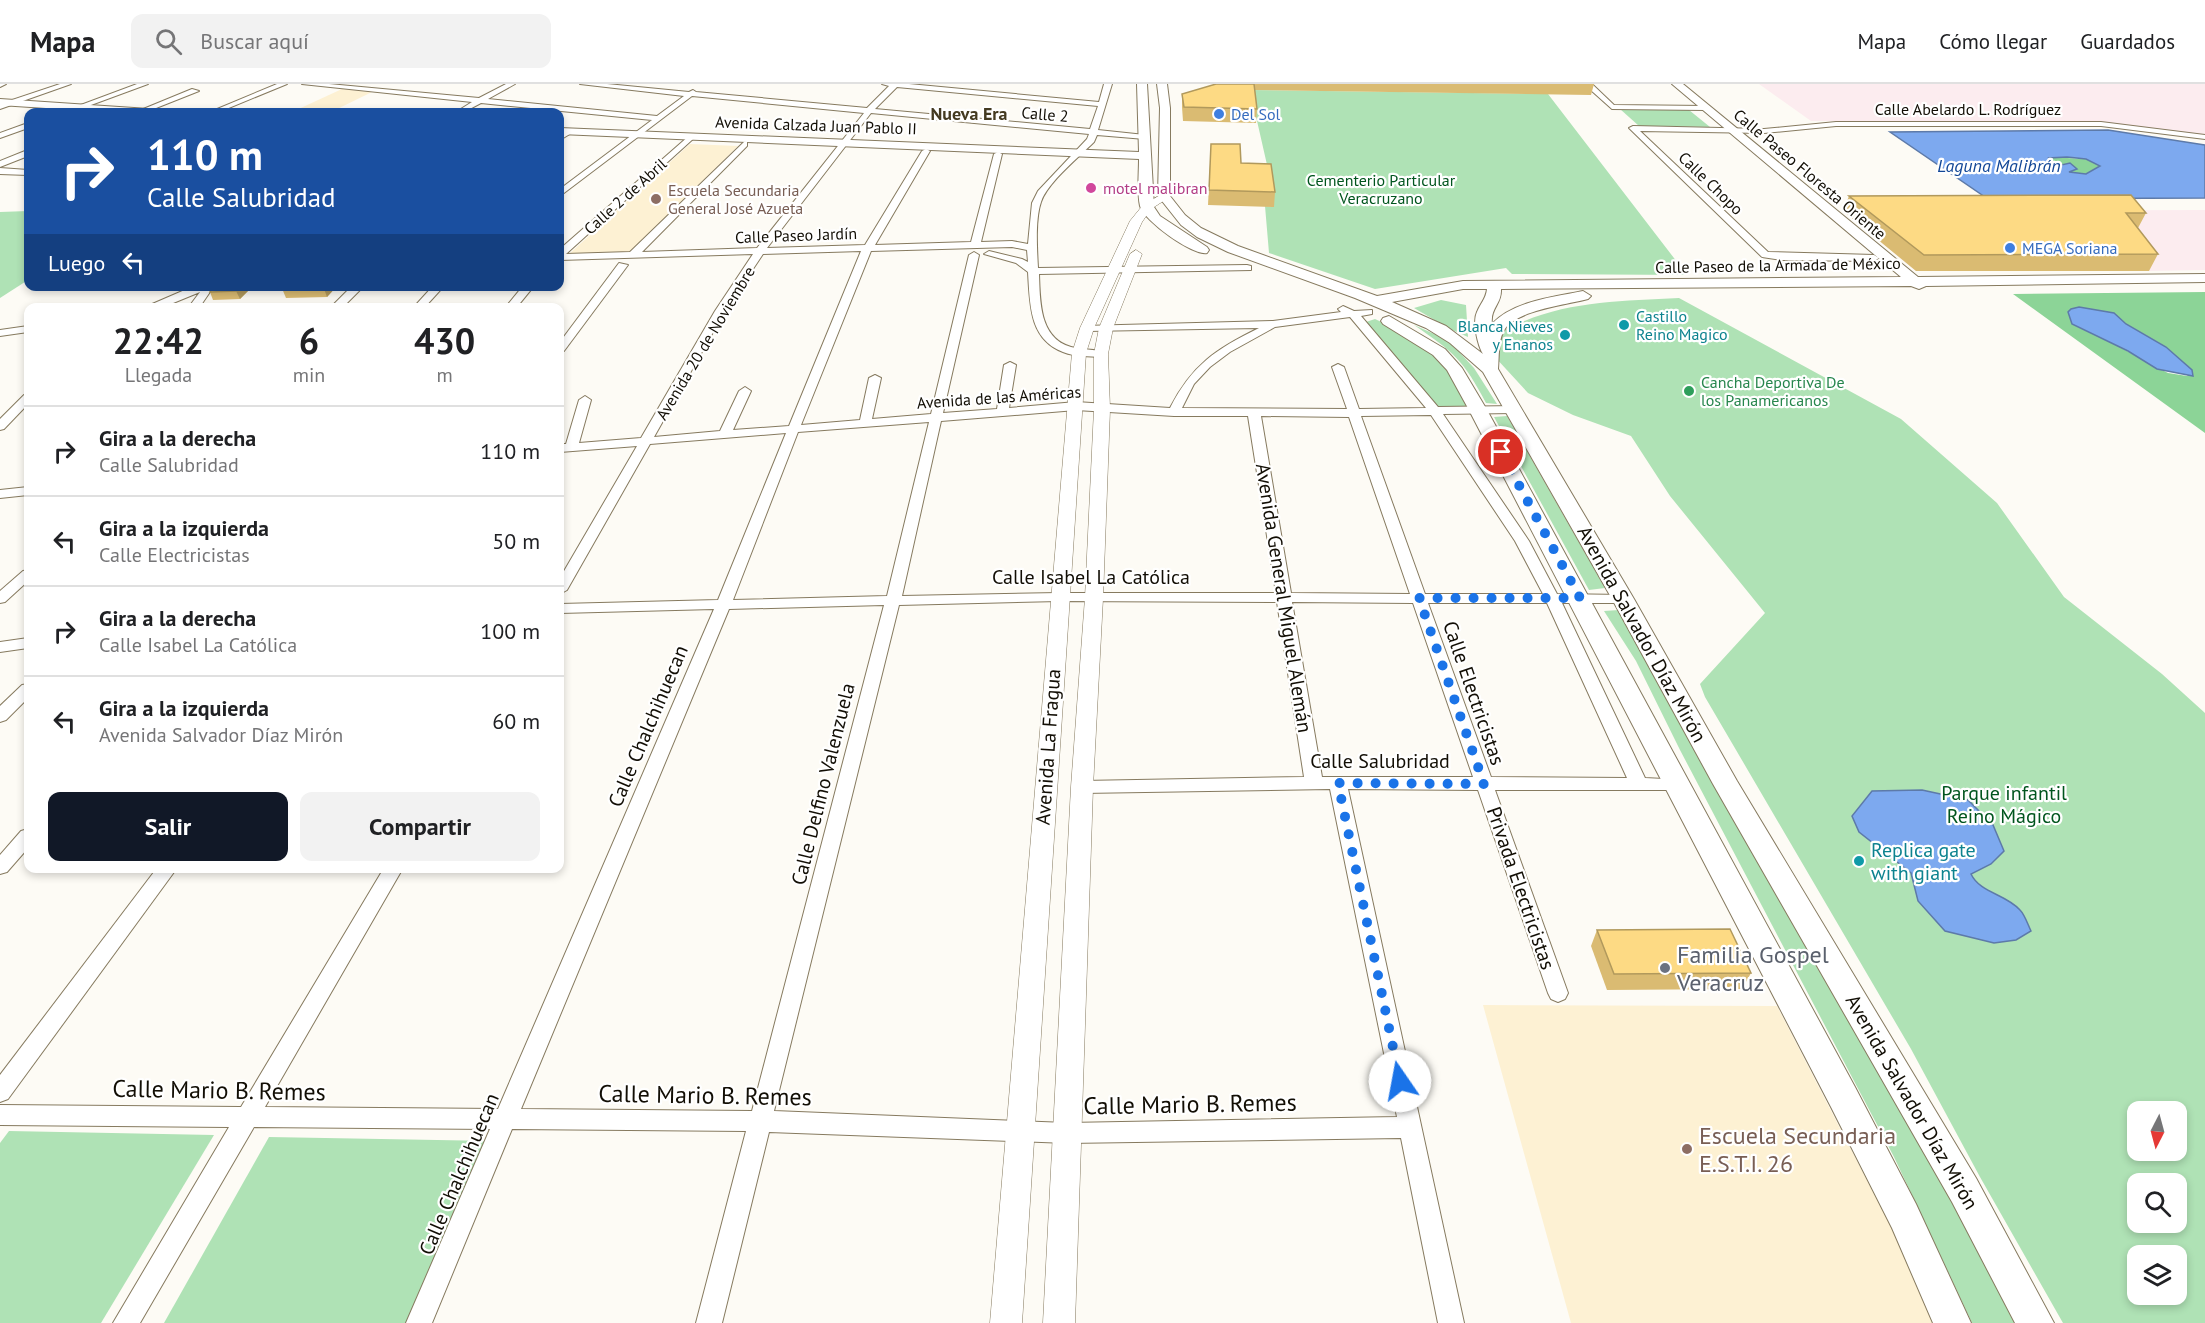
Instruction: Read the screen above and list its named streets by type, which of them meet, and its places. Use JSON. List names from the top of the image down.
{
  "streets": {
    "main road": [
      "Avenida Calzada Juan Pablo II",
      "Calle Paseo Floresta Oriente",
      "Calle Paseo de la Armada de México",
      "Avenida Salvador Díaz Mirón"
    ],
    "street": [
      "Calle Abelardo L. Rodríguez",
      "Calle 2",
      "Calle Chopo",
      "Calle 2 de Abril",
      "Calle Paseo Jardín",
      "Avenida 20 de Noviembre",
      "Avenida de las Américas",
      "Calle Isabel La Católica",
      "Avenida General Miguel Alemán",
      "Calle Electricistas",
      "Calle Chalchihuecan",
      "Avenida La Fragua",
      "Calle Salubridad",
      "Calle Delfino Valenzuela",
      "Privada Electricistas",
      "Calle Mario B. Remes"
    ]
  },
  "crossings": [
    ["Calle Abelardo L. Rodríguez", "Calle Paseo Floresta Oriente"],
    ["Calle Abelardo L. Rodríguez", "Calle Chopo"],
    ["Calle 2", "Avenida 20 de Noviembre"],
    ["Avenida Calzada Juan Pablo II", "Calle 2 de Abril"],
    ["Avenida Calzada Juan Pablo II", "Calle Paseo Jardín"],
    ["Avenida Calzada Juan Pablo II", "Avenida 20 de Noviembre"],
    ["Avenida Calzada Juan Pablo II", "Avenida Salvador Díaz Mirón"],
    ["Avenida Calzada Juan Pablo II", "Calle Chalchihuecan"],
    ["Avenida Calzada Juan Pablo II", "Avenida La Fragua"],
    ["Avenida Calzada Juan Pablo II", "Calle Delfino Valenzuela"],
    ["Calle Paseo Floresta Oriente", "Calle Chopo"],
    ["Calle Paseo Floresta Oriente", "Calle Paseo de la Armada de México"],
    ["Calle Paseo Jardín", "Avenida 20 de Noviembre"],
    ["Calle Paseo Jardín", "Avenida Salvador Díaz Mirón"],
    ["Calle Paseo Jardín", "Calle Chalchihuecan"],
    ["Calle Paseo Jardín", "Avenida La Fragua"],
    ["Calle Paseo Jardín", "Calle Delfino Valenzuela"],
    ["Calle Paseo de la Armada de México", "Avenida Salvador Díaz Mirón"],
    ["Avenida 20 de Noviembre", "Avenida de las Américas"],
    ["Avenida de las Américas", "Avenida General Miguel Alemán"],
    ["Avenida de las Américas", "Avenida Salvador Díaz Mirón"],
    ["Avenida de las Américas", "Calle Electricistas"],
    ["Avenida de las Américas", "Calle Chalchihuecan"],
    ["Avenida de las Américas", "Avenida La Fragua"],
    ["Avenida de las Américas", "Calle Delfino Valenzuela"],
    ["Calle Isabel La Católica", "Avenida General Miguel Alemán"],
    ["Calle Isabel La Católica", "Avenida Salvador Díaz Mirón"],
    ["Calle Isabel La Católica", "Calle Electricistas"],
    ["Calle Isabel La Católica", "Calle Chalchihuecan"],
    ["Calle Isabel La Católica", "Avenida La Fragua"],
    ["Calle Isabel La Católica", "Calle Delfino Valenzuela"],
    ["Avenida General Miguel Alemán", "Calle Salubridad"],
    ["Avenida Salvador Díaz Mirón", "Avenida La Fragua"],
    ["Avenida Salvador Díaz Mirón", "Calle Salubridad"],
    ["Calle Electricistas", "Calle Salubridad"],
    ["Calle Electricistas", "Privada Electricistas"],
    ["Calle Chalchihuecan", "Calle Mario B. Remes"],
    ["Avenida La Fragua", "Calle Salubridad"],
    ["Avenida La Fragua", "Calle Mario B. Remes"],
    ["Calle Salubridad", "Privada Electricistas"],
    ["Calle Delfino Valenzuela", "Calle Mario B. Remes"]
  ],
  "districts": ["Nueva Era"],
  "water": ["Laguna Malibrán"],
  "parks": ["Cementerio Particular Veracruzano", "Parque infantil Reino Mágico"],
  "places": [
    "Del Sol",
    "motel malibran",
    "Escuela Secundaria General José Azueta",
    "MEGA Soriana",
    "Castillo Reino Magico",
    "Blanca Nieves y Enanos",
    "Cancha Deportiva De los Panamericanos",
    "Replica gate with giant",
    "Familia Gospel Veracruz",
    "Escuela Secundaria E.S.T.I. 26"
  ],
  "north": "bottom",
  "page": {
    "header": "Mapa",
    "search": "Buscar aquí",
    "nav": ["Mapa", "Cómo llegar", "Guardados"],
    "turn": ["110 m", "Calle Salubridad"],
    "then": "Luego",
    "eta": [
      "22:42",
      "Llegada",
      "6",
      "min",
      "430",
      "m"
    ],
    "list": [
      {
        "name": "Gira a la derecha",
        "note": "Calle Salubridad",
        "value": "110 m"
      },
      {
        "name": "Gira a la izquierda",
        "note": "Calle Electricistas",
        "value": "50 m"
      },
      {
        "name": "Gira a la derecha",
        "note": "Calle Isabel La Católica",
        "value": "100 m"
      },
      {
        "name": "Gira a la izquierda",
        "note": "Avenida Salvador Díaz Mirón",
        "value": "60 m"
      }
    ],
    "buttons": ["Salir", "Compartir"]
  }
}
